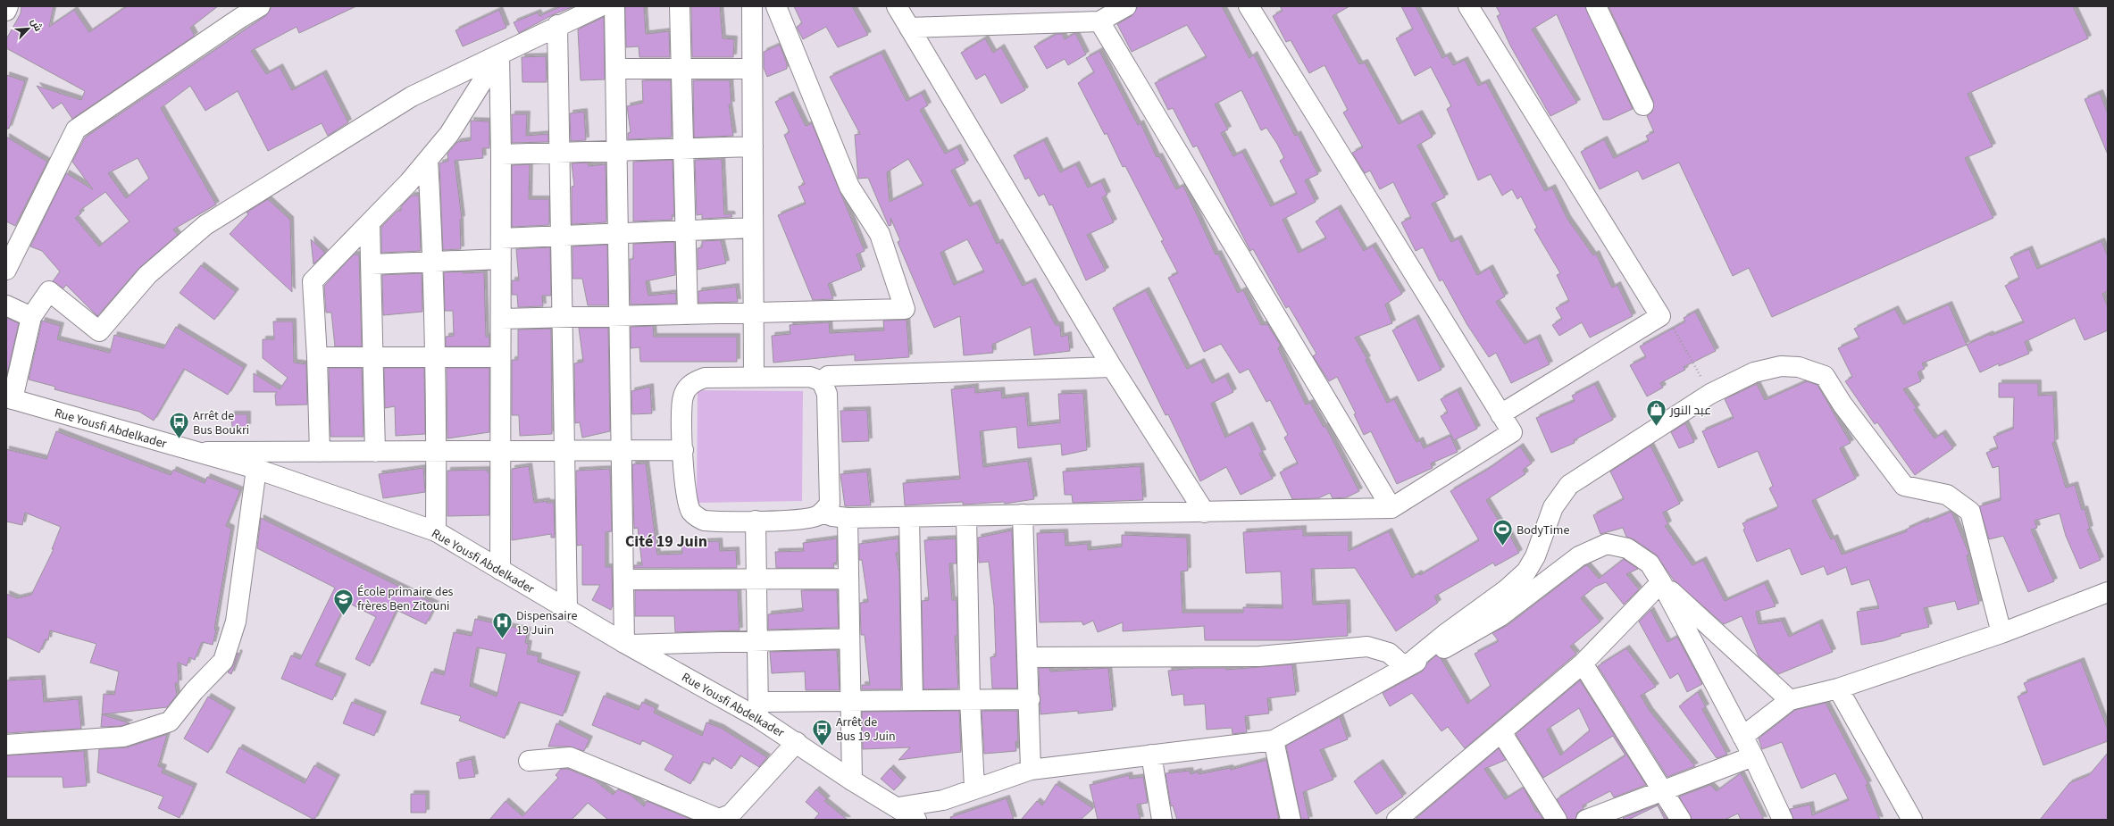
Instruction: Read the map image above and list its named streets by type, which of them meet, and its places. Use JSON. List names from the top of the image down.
{
  "streets": {
    "street": ["Rue Yousfi Abdelkader"]
  },
  "districts": ["Cité 19 Juin"],
  "places": {
    "shop": ["عبد النور"],
    "bus stop": ["Arrêt de Bus Boukri", "Arrêt de Bus 19 Juin"],
    "sports": ["BodyTime"],
    "school or university": ["École primaire des frères Ben Zitouni"],
    "hospital": ["Dispensaire 19 Juin"]
  },
  "north": "top right"
}
